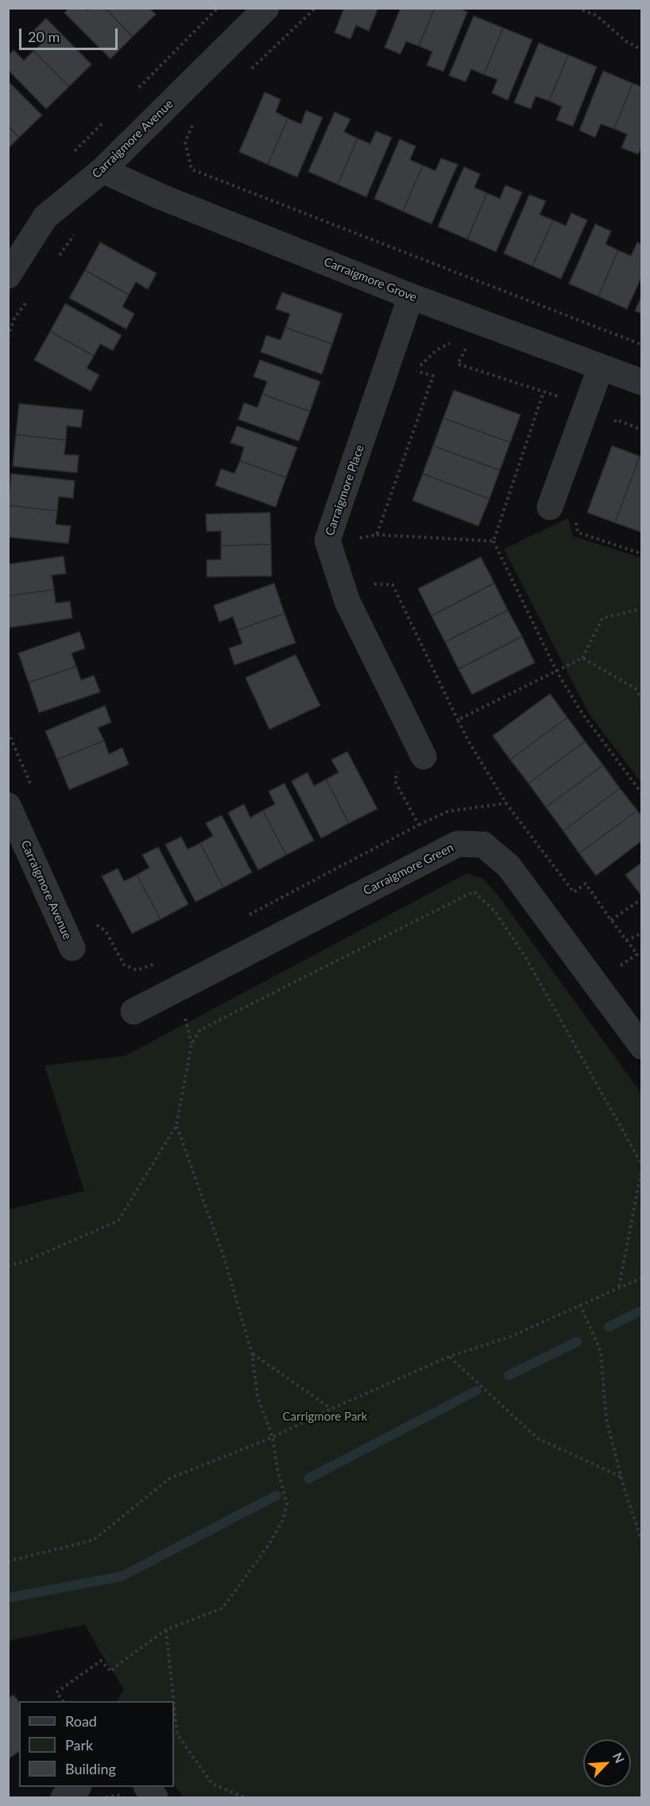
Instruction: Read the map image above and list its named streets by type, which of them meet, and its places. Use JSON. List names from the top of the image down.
{
  "streets": {
    "street": [
      "Carraigmore Avenue",
      "Carraigmore Grove",
      "Carraigmore Place",
      "Carraigmore Green"
    ]
  },
  "crossings": [
    ["Carraigmore Avenue", "Carraigmore Grove"],
    ["Carraigmore Grove", "Carraigmore Place"]
  ],
  "parks": ["Carrigmore Park"],
  "legend": ["Road", "Park", "Building"],
  "scale_bar": "20 m",
  "north": "top right"
}
